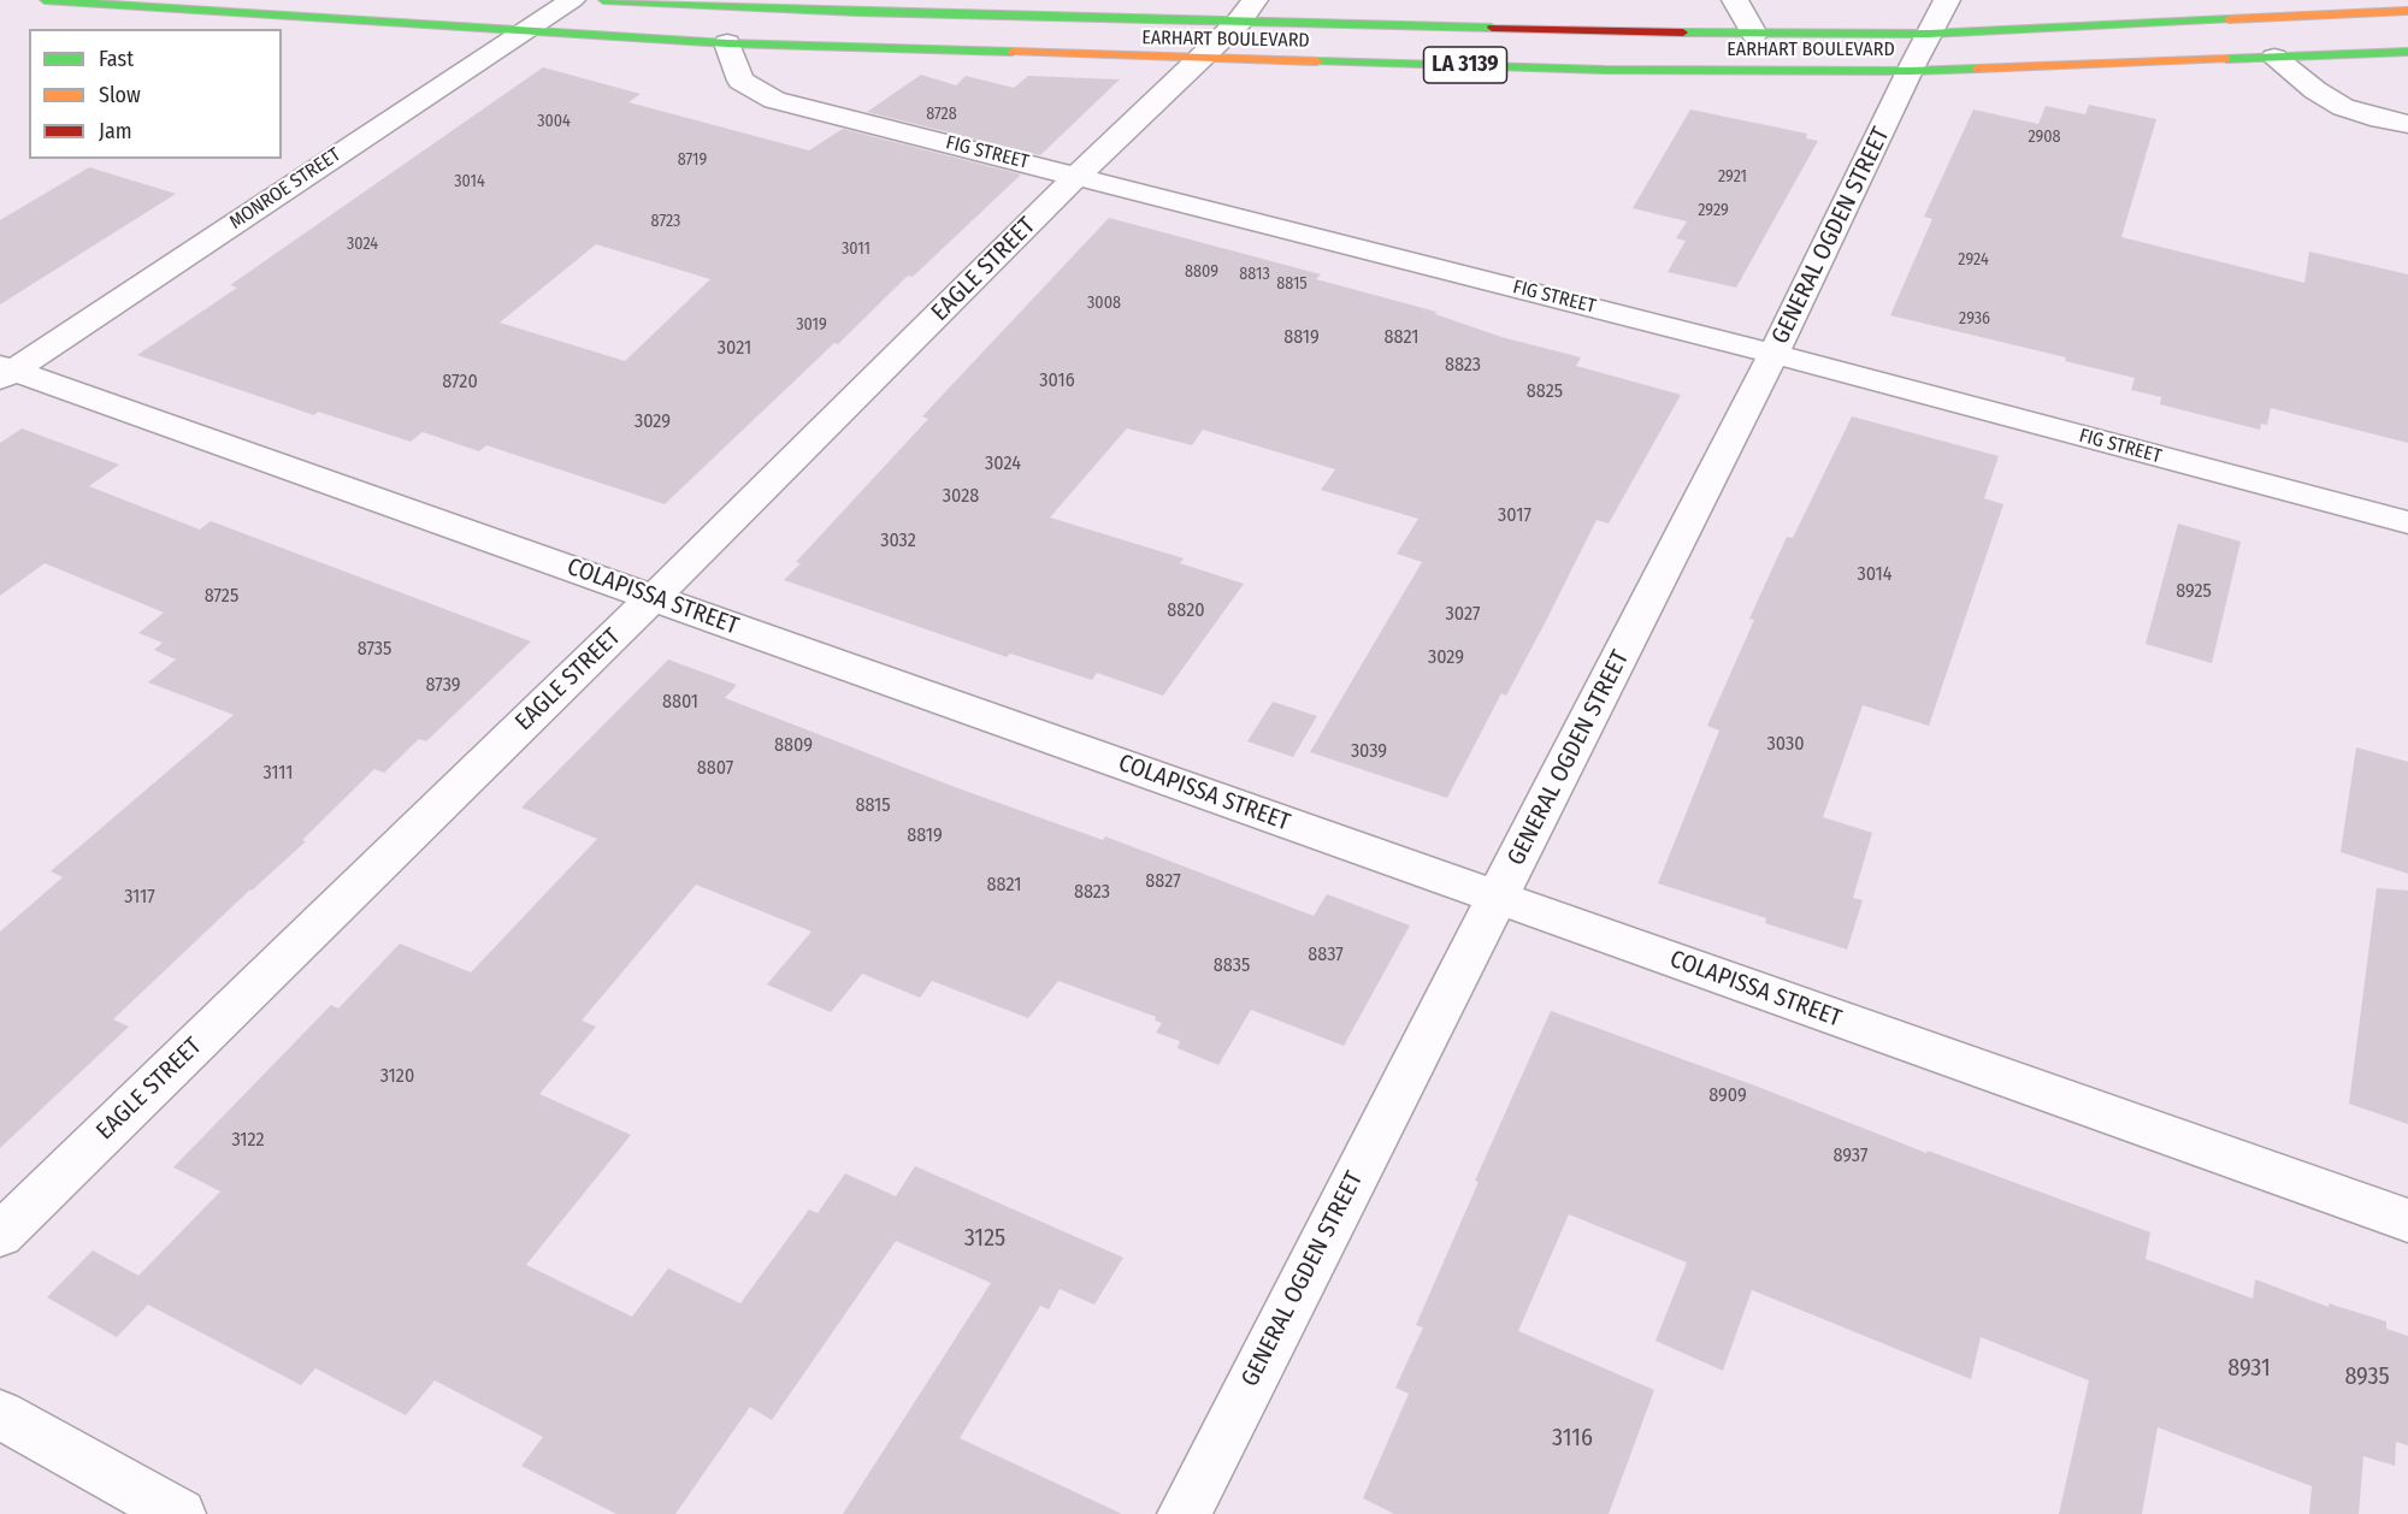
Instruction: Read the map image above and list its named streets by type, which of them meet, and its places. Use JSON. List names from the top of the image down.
{
  "streets": {
    "main road": ["EARHART BOULEVARD", "LA 3139"],
    "street": [
      "FIG STREET",
      "MONROE STREET",
      "GENERAL OGDEN STREET",
      "EAGLE STREET",
      "COLAPISSA STREET"
    ]
  },
  "crossings": [
    ["EARHART BOULEVARD", "FIG STREET"],
    ["EARHART BOULEVARD", "MONROE STREET"],
    ["EARHART BOULEVARD", "GENERAL OGDEN STREET"],
    ["EARHART BOULEVARD", "EAGLE STREET"],
    ["FIG STREET", "GENERAL OGDEN STREET"],
    ["FIG STREET", "EAGLE STREET"],
    ["MONROE STREET", "COLAPISSA STREET"],
    ["GENERAL OGDEN STREET", "COLAPISSA STREET"],
    ["EAGLE STREET", "COLAPISSA STREET"]
  ],
  "house_numbers": [
    "8728",
    "3004",
    "2908",
    "8719",
    "2921",
    "3014",
    "2929",
    "8723",
    "3024",
    "3011",
    "2924",
    "8809",
    "8813",
    "8815",
    "3008",
    "2936",
    "3019",
    "8819",
    "8821",
    "3021",
    "8823",
    "3016",
    "8720",
    "8825",
    "3029",
    "3024",
    "3028",
    "3017",
    "3032",
    "3014",
    "8925",
    "8725",
    "8820",
    "3027",
    "8735",
    "3029",
    "8739",
    "8801",
    "3030",
    "8809",
    "3039",
    "8807",
    "3111",
    "8815",
    "8819",
    "8827",
    "8821",
    "8823",
    "3117",
    "8837",
    "8835",
    "3120",
    "8909",
    "3122",
    "8937",
    "3125",
    "8931",
    "8935",
    "3116"
  ],
  "legend": ["Fast", "Slow", "Jam"]
}
